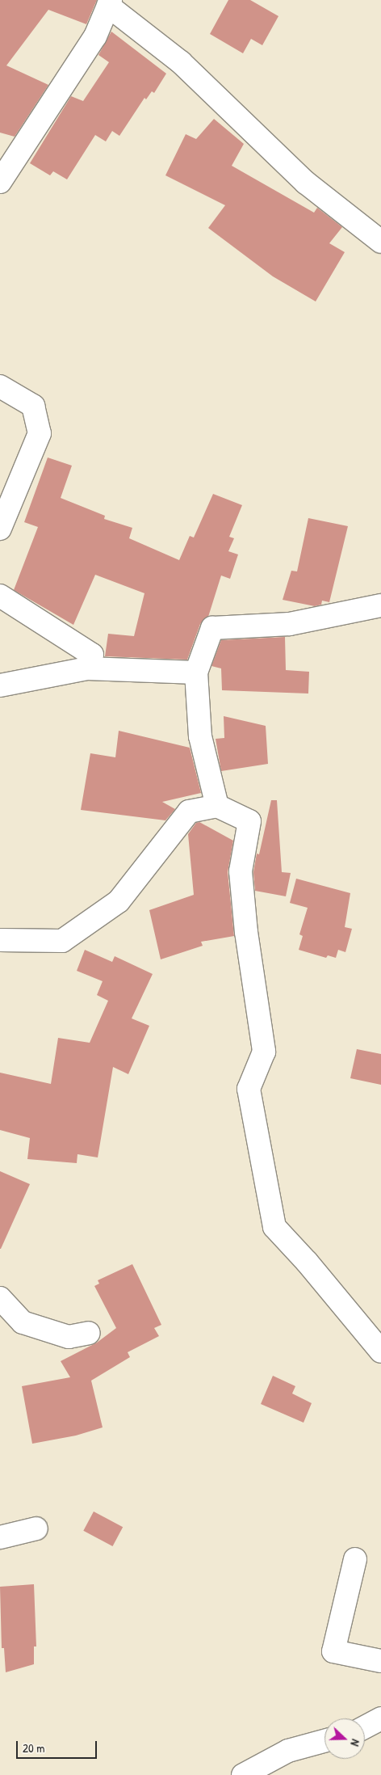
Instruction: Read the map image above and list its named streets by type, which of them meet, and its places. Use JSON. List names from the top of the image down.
{
  "scale_bar": "20 m",
  "north": "right"
}
